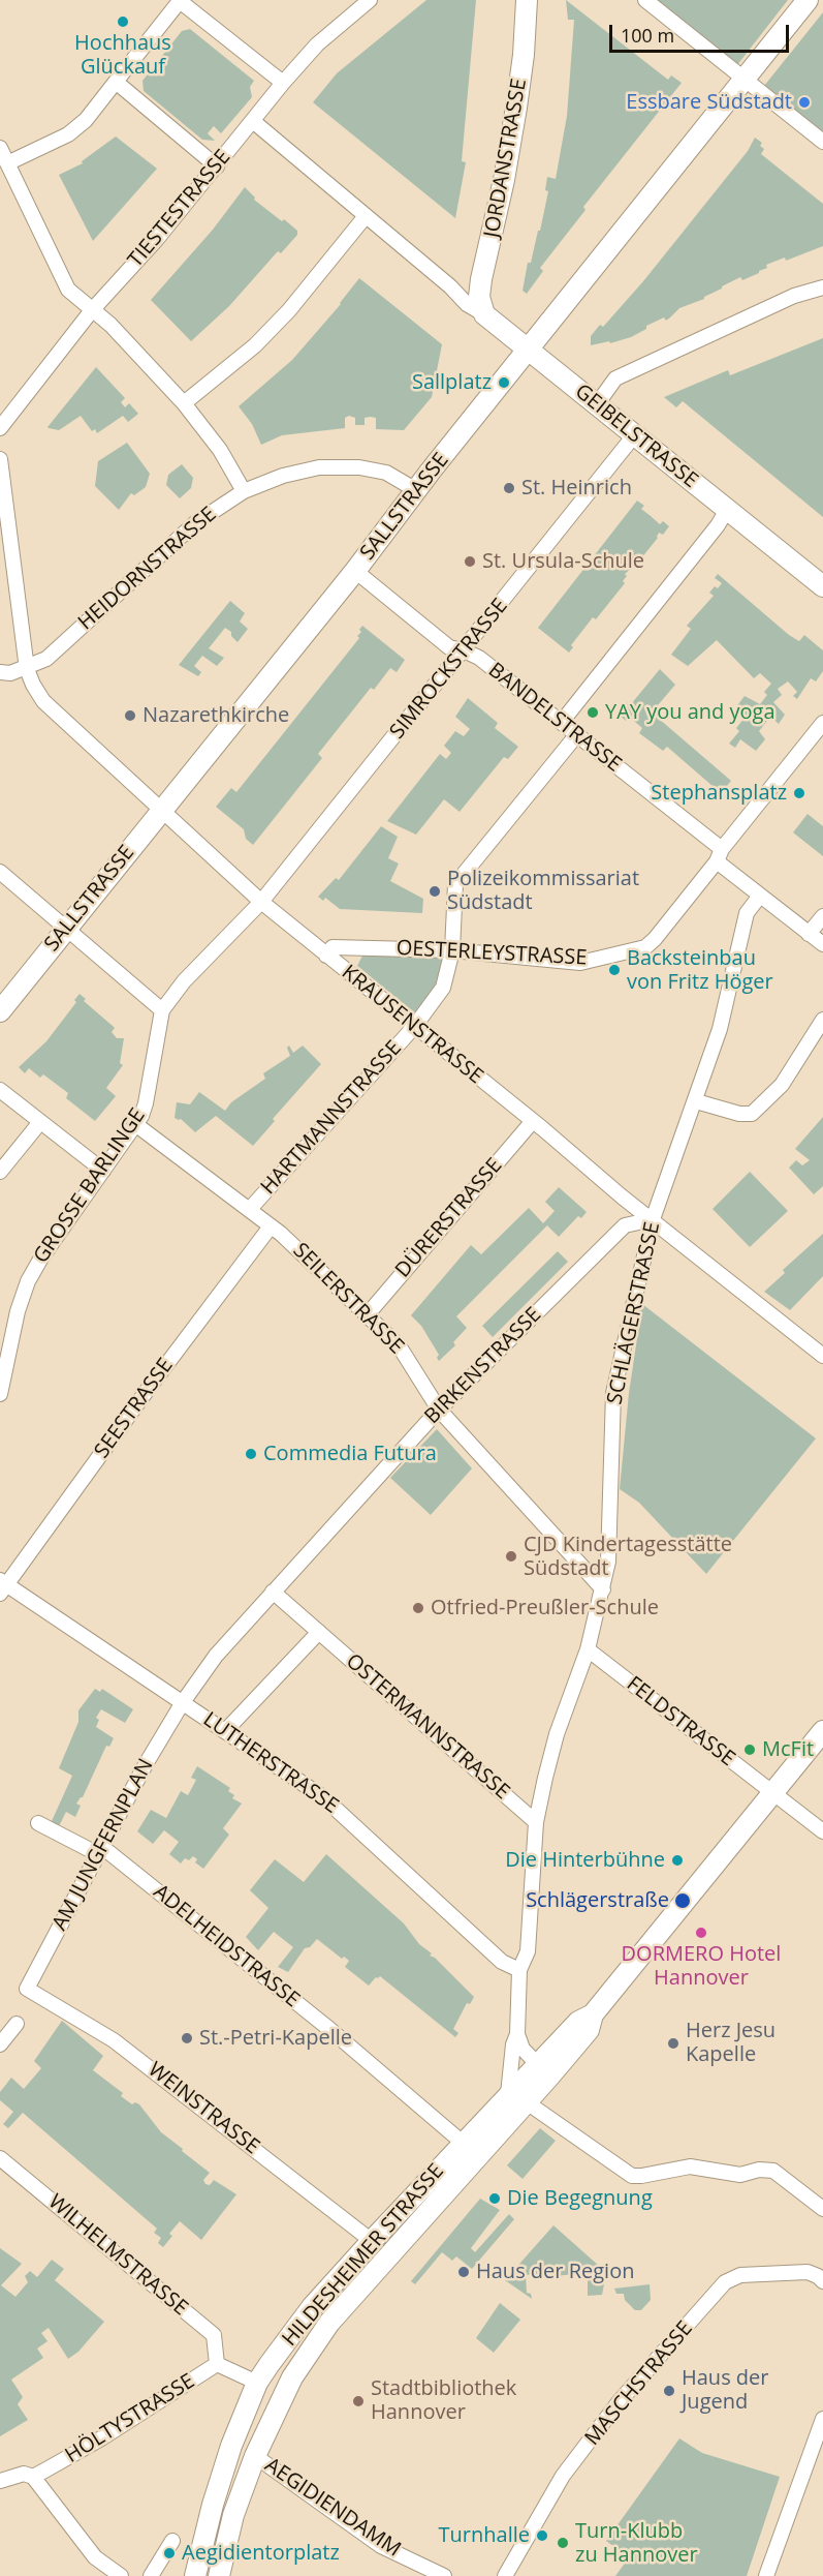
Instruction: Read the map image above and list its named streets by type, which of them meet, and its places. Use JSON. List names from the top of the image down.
{
  "streets": {
    "street": [
      "JORDANSTRASSE",
      "TIESTESTRASSE",
      "GEIBELSTRASSE",
      "SALLSTRASSE",
      "HEIDORNSTRASSE",
      "SIMROCKSTRASSE",
      "BANDELSTRASSE",
      "OESTERLEYSTRASSE",
      "KRAUSENSTRASSE",
      "HARTMANNSTRASSE",
      "GROSSE BARLINGE",
      "DÜRERSTRASSE",
      "SEILERSTRASSE",
      "SCHLÄGERSTRASSE",
      "BIRKENSTRASSE",
      "SEESTRASSE",
      "FELDSTRASSE",
      "OSTERMANNSTRASSE",
      "LUTHERSTRASSE",
      "AM JUNGFERNPLAN",
      "ADELHEIDSTRASSE",
      "WEINSTRASSE",
      "WILHELMSTRASSE",
      "HILDESHEIMER STRASSE",
      "MASCHSTRASSE",
      "HÖLTYSTRASSE",
      "AEGIDIENDAMM"
    ]
  },
  "crossings": [
    ["JORDANSTRASSE", "GEIBELSTRASSE"],
    ["TIESTESTRASSE", "GEIBELSTRASSE"],
    ["GEIBELSTRASSE", "SALLSTRASSE"],
    ["GEIBELSTRASSE", "SIMROCKSTRASSE"],
    ["SALLSTRASSE", "HEIDORNSTRASSE"],
    ["SALLSTRASSE", "BANDELSTRASSE"],
    ["SALLSTRASSE", "KRAUSENSTRASSE"],
    ["HEIDORNSTRASSE", "KRAUSENSTRASSE"],
    ["SIMROCKSTRASSE", "BANDELSTRASSE"],
    ["SIMROCKSTRASSE", "KRAUSENSTRASSE"],
    ["SIMROCKSTRASSE", "GROSSE BARLINGE"],
    ["BANDELSTRASSE", "OESTERLEYSTRASSE"],
    ["BANDELSTRASSE", "HARTMANNSTRASSE"],
    ["BANDELSTRASSE", "SCHLÄGERSTRASSE"],
    ["OESTERLEYSTRASSE", "KRAUSENSTRASSE"],
    ["OESTERLEYSTRASSE", "HARTMANNSTRASSE"],
    ["KRAUSENSTRASSE", "HARTMANNSTRASSE"],
    ["KRAUSENSTRASSE", "GROSSE BARLINGE"],
    ["KRAUSENSTRASSE", "DÜRERSTRASSE"],
    ["KRAUSENSTRASSE", "SCHLÄGERSTRASSE"],
    ["KRAUSENSTRASSE", "BIRKENSTRASSE"],
    ["HARTMANNSTRASSE", "SEILERSTRASSE"],
    ["GROSSE BARLINGE", "SEILERSTRASSE"],
    ["DÜRERSTRASSE", "SEILERSTRASSE"],
    ["SEILERSTRASSE", "SCHLÄGERSTRASSE"],
    ["SEILERSTRASSE", "BIRKENSTRASSE"],
    ["SEILERSTRASSE", "SEESTRASSE"],
    ["SCHLÄGERSTRASSE", "BIRKENSTRASSE"],
    ["SCHLÄGERSTRASSE", "FELDSTRASSE"],
    ["SCHLÄGERSTRASSE", "OSTERMANNSTRASSE"],
    ["SCHLÄGERSTRASSE", "LUTHERSTRASSE"],
    ["SCHLÄGERSTRASSE", "HILDESHEIMER STRASSE"],
    ["BIRKENSTRASSE", "OSTERMANNSTRASSE"],
    ["BIRKENSTRASSE", "LUTHERSTRASSE"],
    ["BIRKENSTRASSE", "AM JUNGFERNPLAN"],
    ["SEESTRASSE", "LUTHERSTRASSE"],
    ["FELDSTRASSE", "HILDESHEIMER STRASSE"],
    ["LUTHERSTRASSE", "AM JUNGFERNPLAN"],
    ["AM JUNGFERNPLAN", "ADELHEIDSTRASSE"],
    ["AM JUNGFERNPLAN", "WEINSTRASSE"],
    ["ADELHEIDSTRASSE", "HILDESHEIMER STRASSE"],
    ["WEINSTRASSE", "HILDESHEIMER STRASSE"],
    ["WILHELMSTRASSE", "HÖLTYSTRASSE"],
    ["HILDESHEIMER STRASSE", "HÖLTYSTRASSE"],
    ["HILDESHEIMER STRASSE", "AEGIDIENDAMM"]
  ],
  "places": [
    "Hochhaus Glückauf",
    "Essbare Südstadt",
    "Sallplatz",
    "St. Heinrich",
    "St. Ursula-Schule",
    "YAY you and yoga",
    "Nazarethkirche",
    "Stephansplatz",
    "Polizeikommissariat Südstadt",
    "Backsteinbau von Fritz Höger",
    "Commedia Futura",
    "CJD Kindertagesstätte Südstadt",
    "Otfried-Preußler-Schule",
    "McFit",
    "Die Hinterbühne",
    "Schlägerstraße",
    "DORMERO Hotel Hannover",
    "St.-Petri-Kapelle",
    "Herz Jesu Kapelle",
    "Die Begegnung",
    "Haus der Region",
    "Haus der Jugend",
    "Stadtbibliothek Hannover",
    "Turnhalle",
    "Turn-Klubb zu Hannover",
    "Aegidientorplatz"
  ],
  "scale_bar": "100 m"
}
